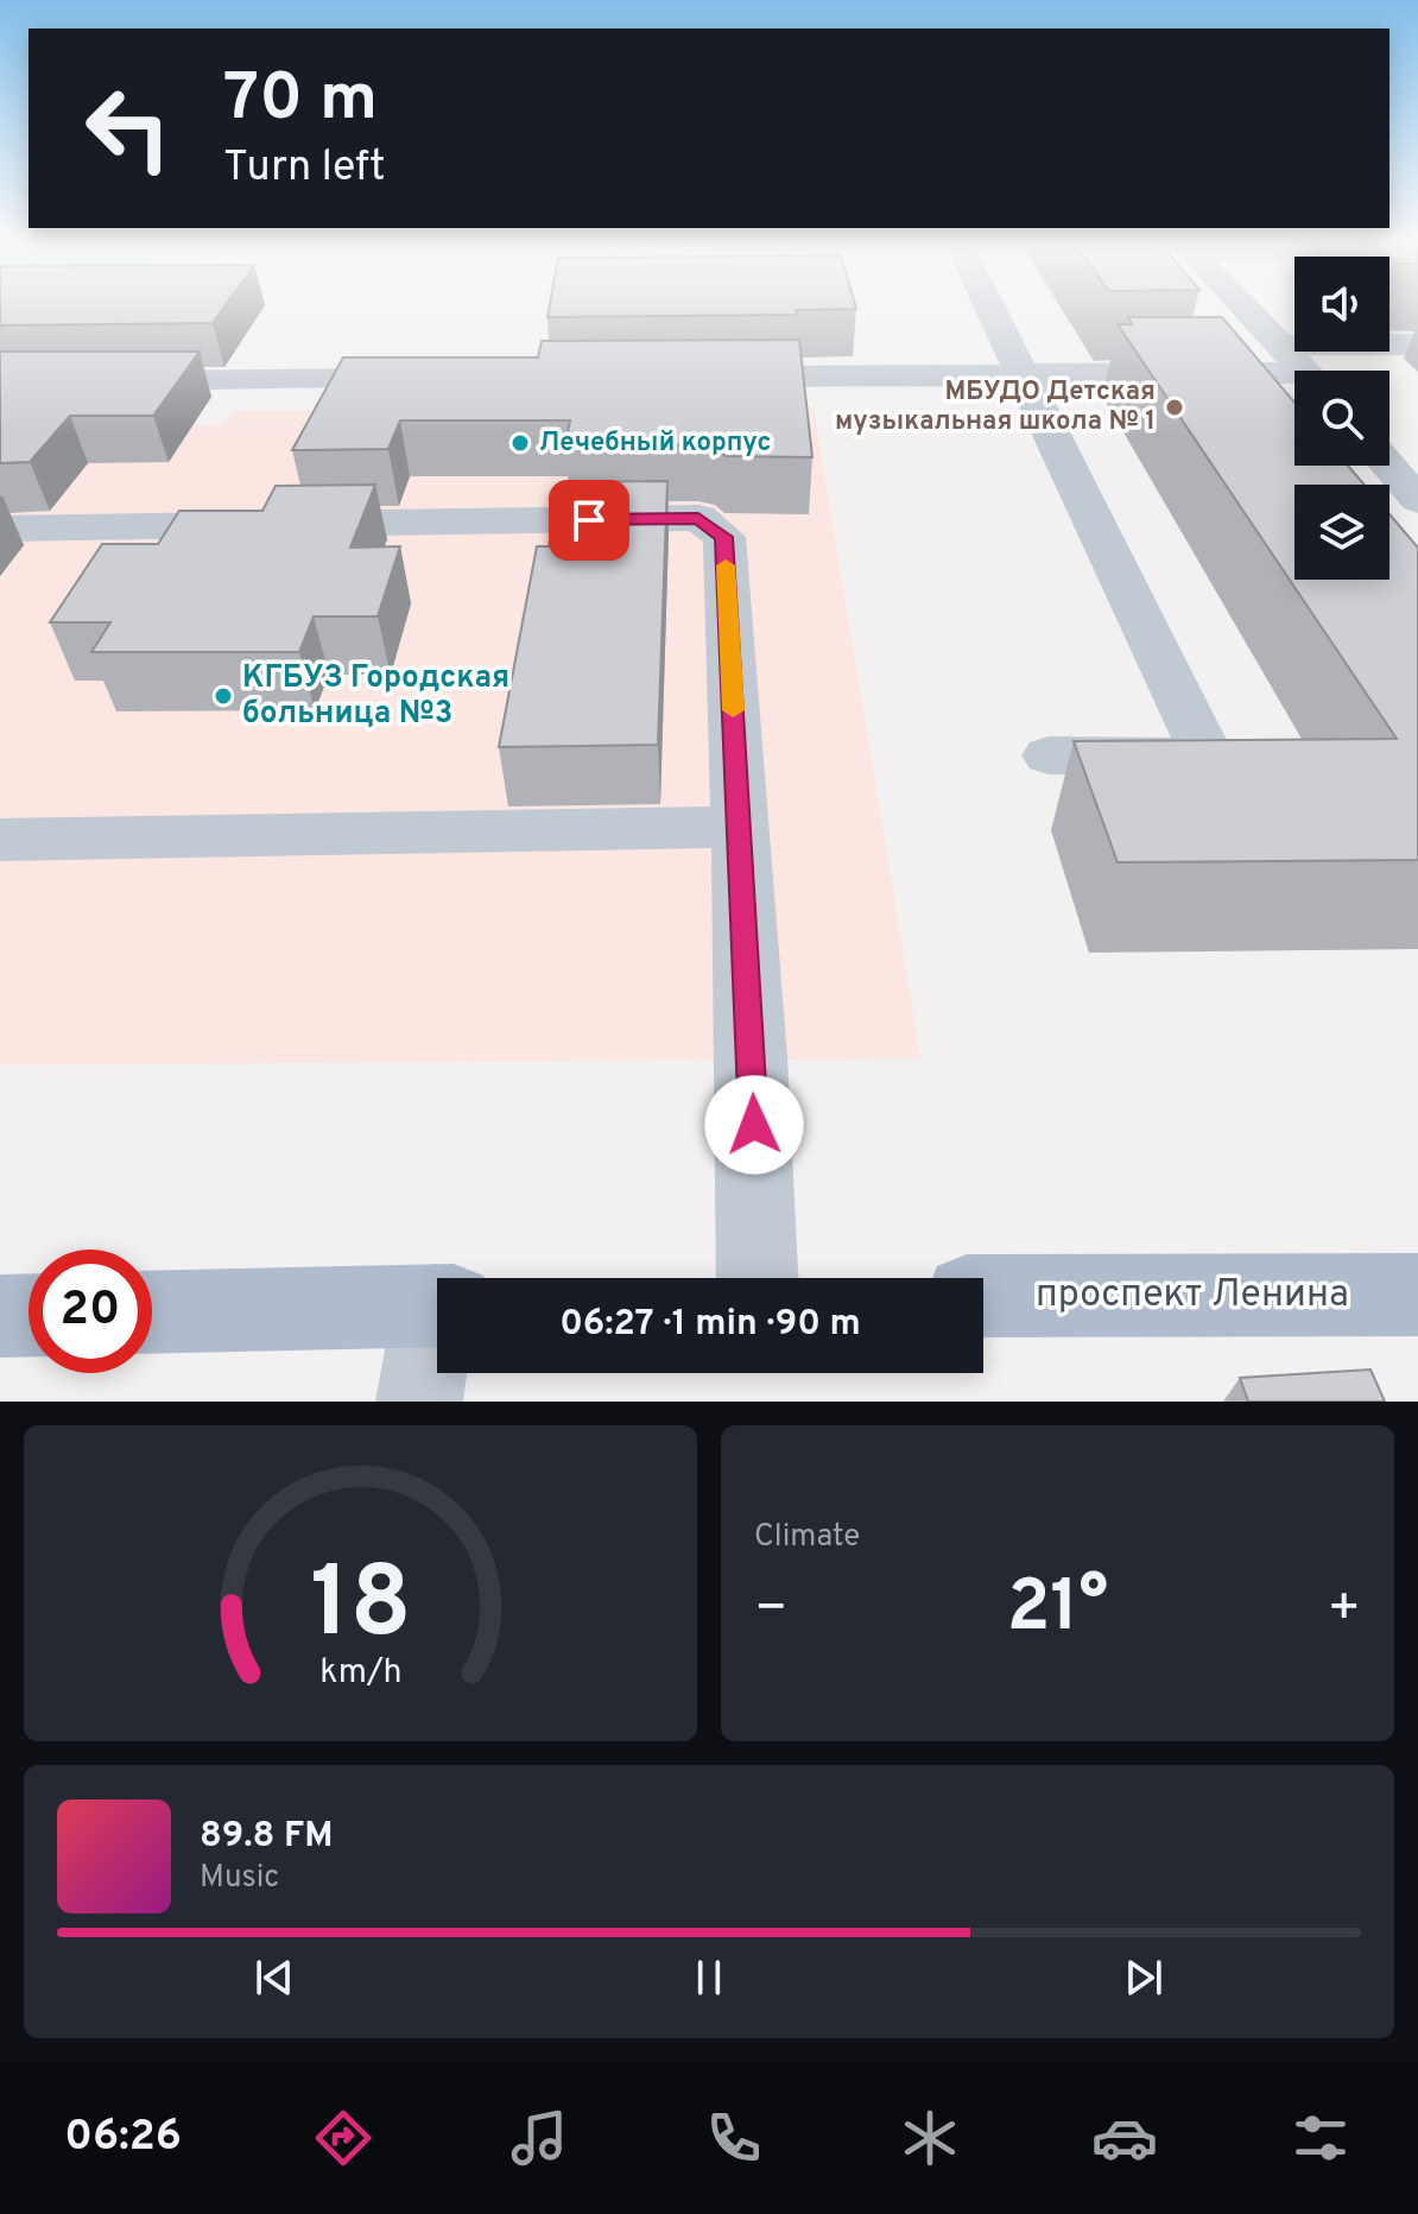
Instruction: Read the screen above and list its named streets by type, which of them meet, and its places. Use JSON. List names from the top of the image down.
{
  "streets": {
    "main road": ["проспект Ленина"]
  },
  "places": ["МБУДО Детская музыкальная школа № 1", "Лечебный корпус", "КГБУЗ Городская больница №3"],
  "page": {
    "turn": ["70 m", "Turn left"],
    "limit": "20",
    "trip": "06:27 · 1 min · 90 m",
    "tile": "Climate",
    "heat": ["−", "21°", "+"],
    "song": ["89.8 FM", "Music"],
    "tabs": "06:26",
    "gauge": ["18", "km/h"]
  }
}
